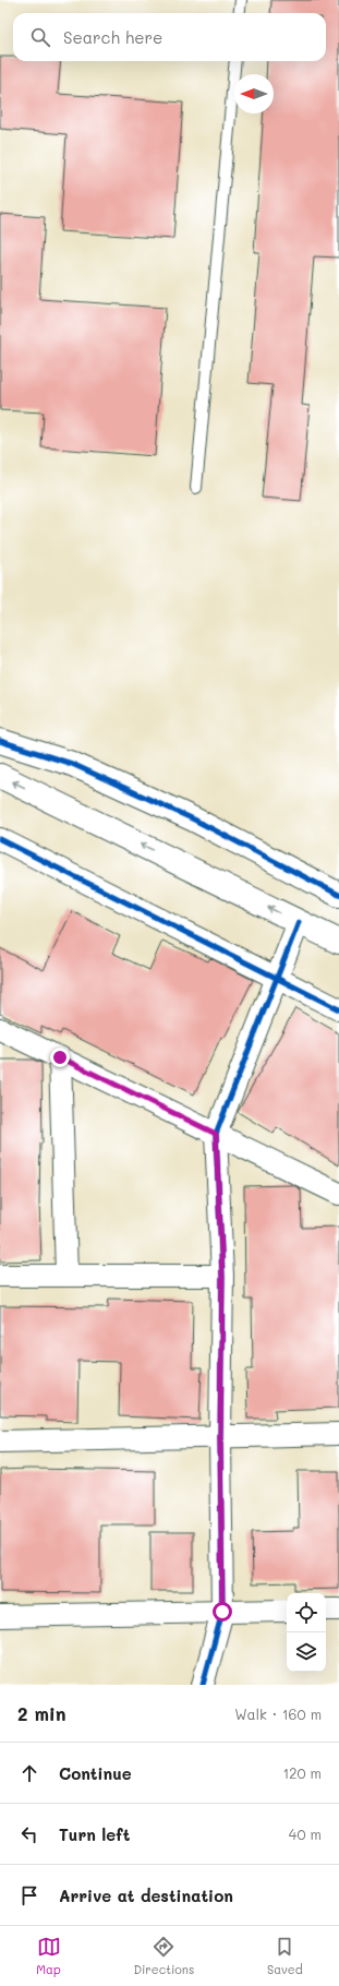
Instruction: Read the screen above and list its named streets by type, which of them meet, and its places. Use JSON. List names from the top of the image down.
{
  "north": "left",
  "page": {
    "search": "Search here",
    "heading": ["2 min", "Walk · 160 m"],
    "list": [
      ["Continue", "120 m"],
      ["Turn left", "40 m"],
      "Arrive at destination"
    ],
    "nav": ["Map", "Directions", "Saved"]
  }
}
